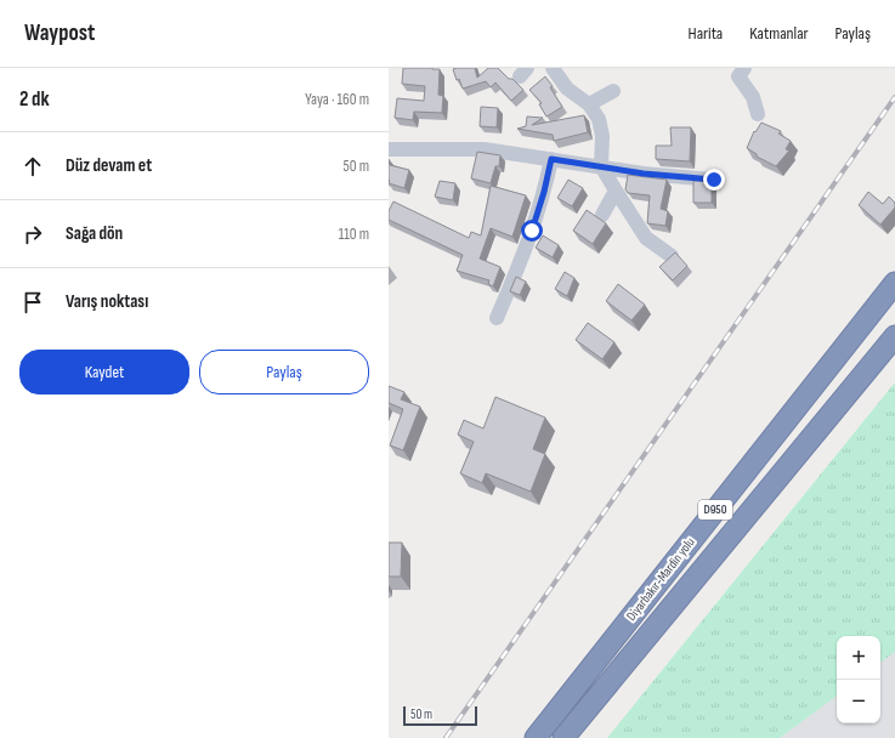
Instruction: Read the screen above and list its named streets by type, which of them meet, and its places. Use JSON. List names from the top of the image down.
{
  "streets": {
    "highway": ["D950", "Diyarbakır-Mardin yolu"]
  },
  "scale_bar": "50 m",
  "page": {
    "header": "Waypost",
    "nav": ["Harita", "Katmanlar", "Paylaş"],
    "heading": ["2 dk", "Yaya · 160 m"],
    "list": [
      ["Düz devam et", "50 m"],
      ["Sağa dön", "110 m"],
      "Varış noktası"
    ],
    "buttons": ["Kaydet", "Paylaş"],
    "map_buttons": ["+", "−"],
    "scale": "50 m"
  }
}
